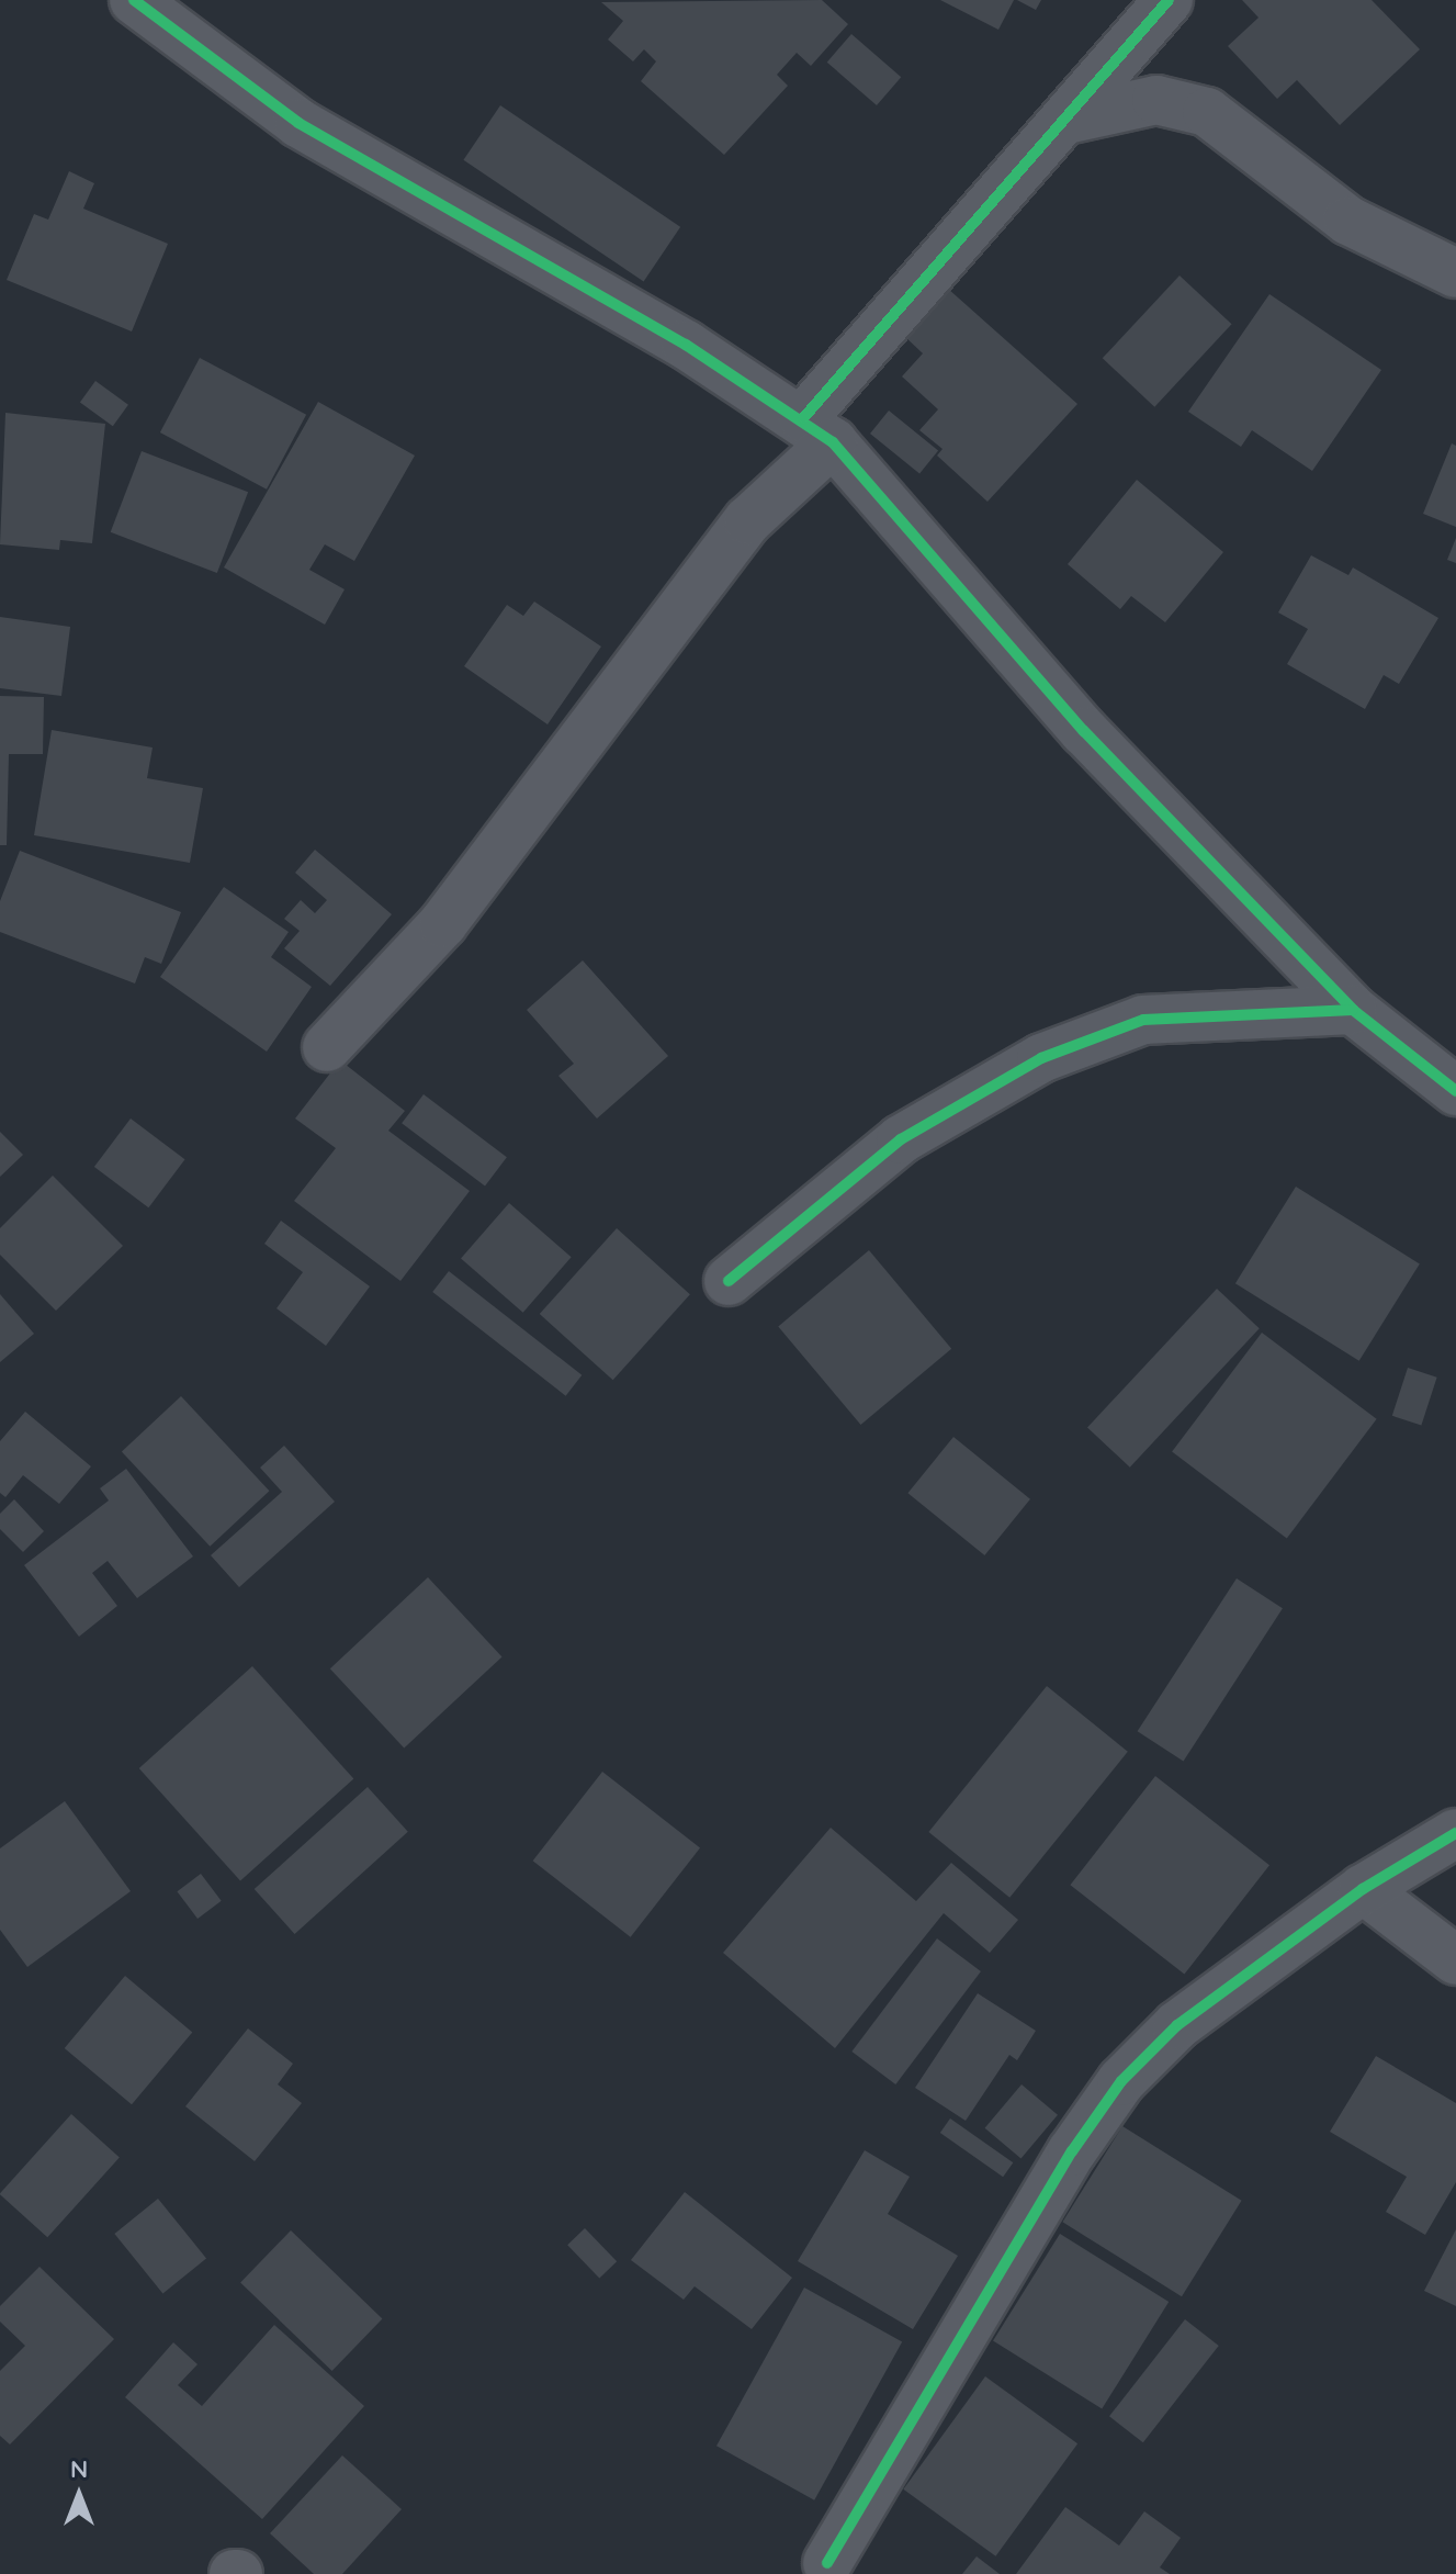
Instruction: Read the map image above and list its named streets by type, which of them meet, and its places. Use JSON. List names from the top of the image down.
{
  "north": "top"
}
